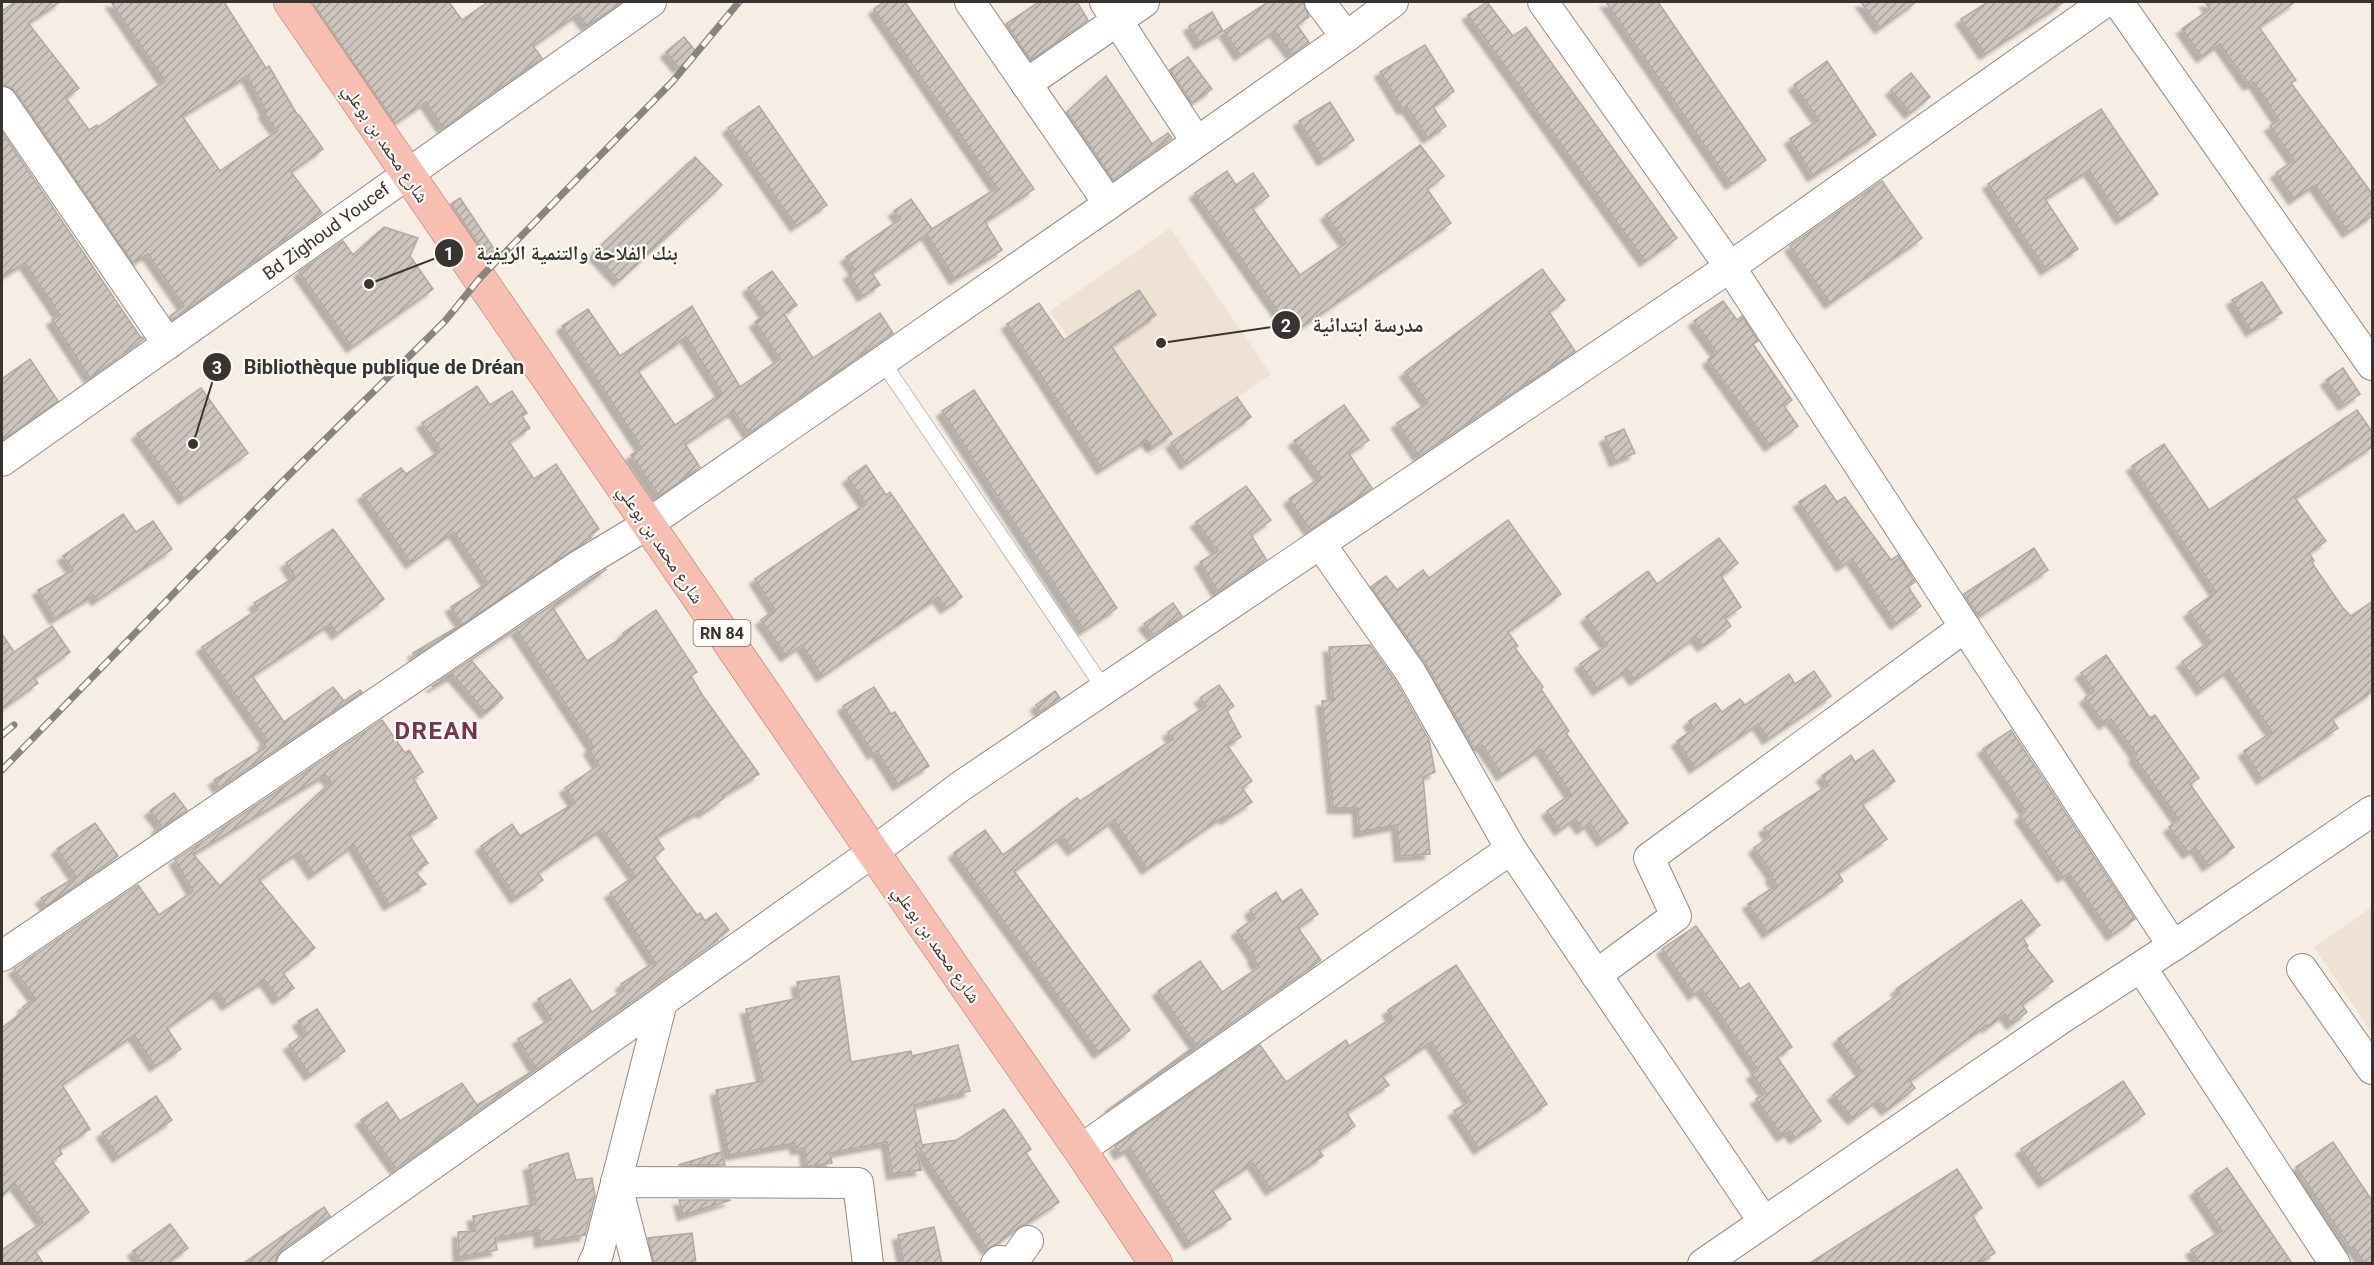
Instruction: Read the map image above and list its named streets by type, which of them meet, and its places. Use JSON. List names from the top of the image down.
{
  "streets": {
    "main road": ["شارع محمد بن بوعلي", "RN 84"],
    "street": ["Bd Zighoud Youcef"]
  },
  "crossings": [
    ["شارع محمد بن بوعلي", "Bd Zighoud Youcef"]
  ],
  "districts": ["DREAN"],
  "places": ["بنك الفلاحة والتنمية الريفية", "مدرسة ابتدائية", "Bibliothèque publique de Dréan"]
}
